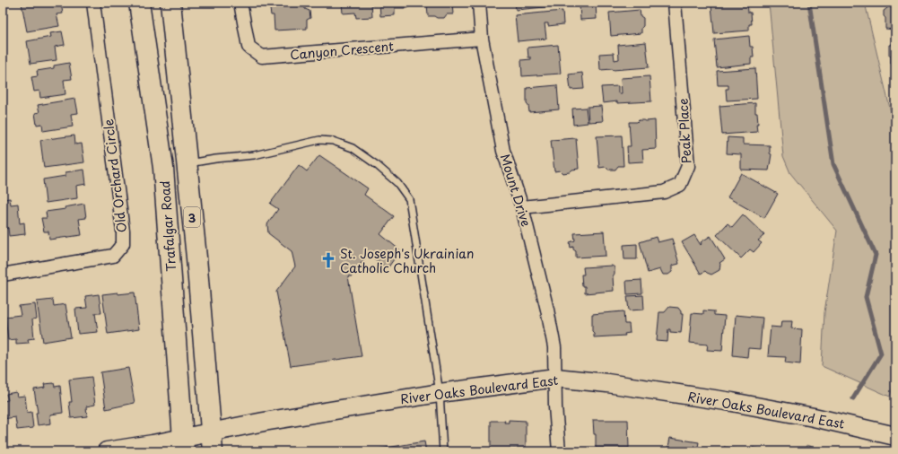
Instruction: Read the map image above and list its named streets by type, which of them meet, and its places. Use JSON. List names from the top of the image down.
{
  "streets": {
    "main road": ["3", "Trafalgar Road"],
    "street": [
      "Canyon Crescent",
      "Peak Place",
      "Old Orchard Circle",
      "Mount Drive",
      "River Oaks Boulevard East"
    ]
  },
  "crossings": [
    ["Canyon Crescent", "Mount Drive"],
    ["Peak Place", "Mount Drive"],
    ["Mount Drive", "River Oaks Boulevard East"],
    ["Trafalgar Road", "River Oaks Boulevard East"]
  ],
  "places": {
    "church": ["St. Joseph's Ukrainian Catholic Church"]
  }
}
